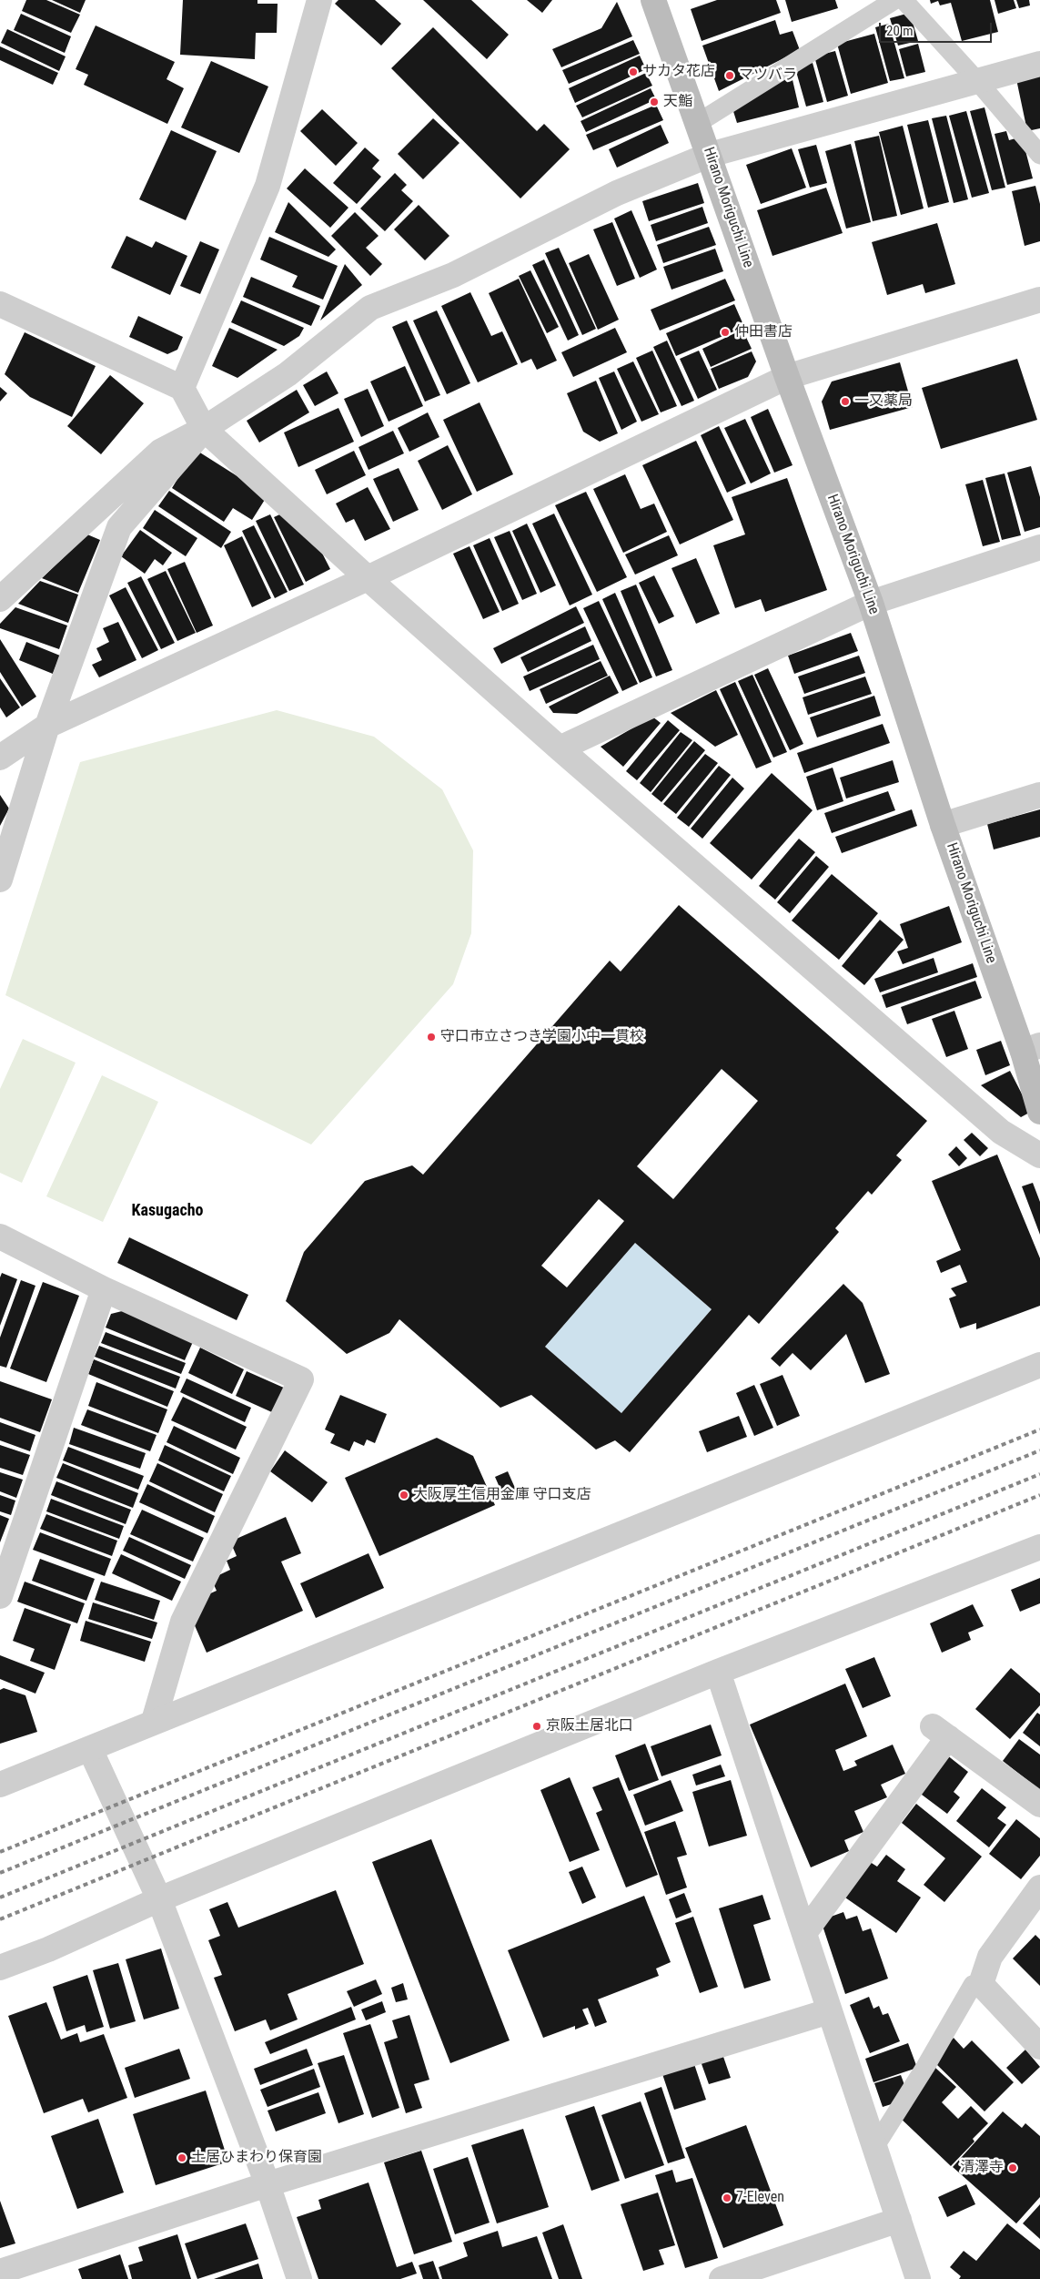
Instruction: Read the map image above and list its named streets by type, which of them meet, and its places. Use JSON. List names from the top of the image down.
{
  "streets": {
    "main road": ["Hirano Moriguchi Line"]
  },
  "districts": ["Kasugacho"],
  "places": [
    "サカタ花店",
    "マツバラ",
    "天鮨",
    "仲田書店",
    "一又薬局",
    "守口市立さつき学園小中一貫校",
    "大阪厚生信用金庫 守口支店",
    "京阪土居北口",
    "土居ひまわり保育園",
    "清澤寺",
    "7-Eleven"
  ],
  "scale_bar": "20 m"
}
